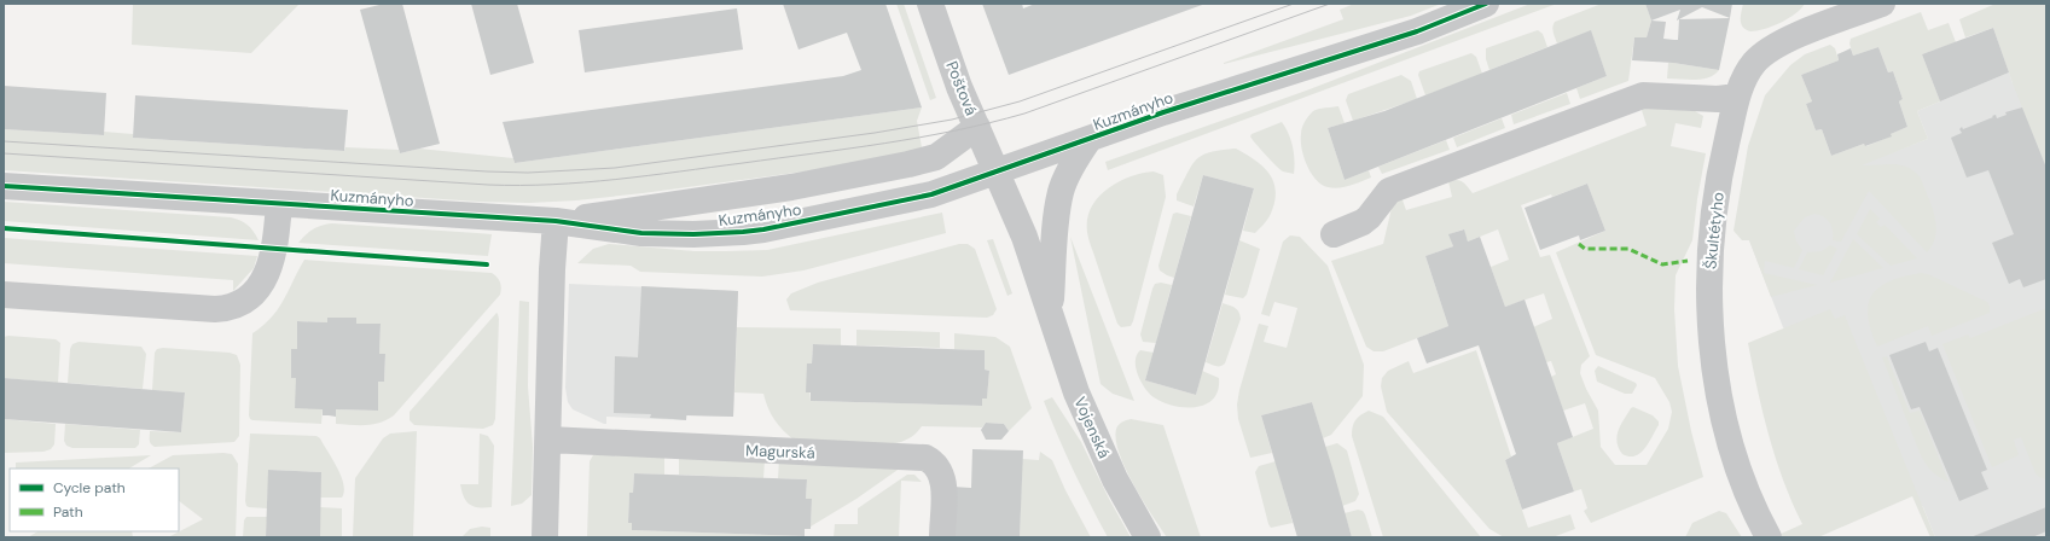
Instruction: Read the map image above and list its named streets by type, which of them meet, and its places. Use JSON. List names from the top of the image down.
{
  "streets": {
    "street": [
      "Poštová",
      "Kuzmányho",
      "Škultétyho",
      "Vojenská",
      "Magurská"
    ]
  },
  "crossings": [
    ["Poštová", "Kuzmányho"],
    ["Poštová", "Vojenská"],
    ["Kuzmányho", "Vojenská"]
  ],
  "legend": ["Cycle path", "Path"]
}
